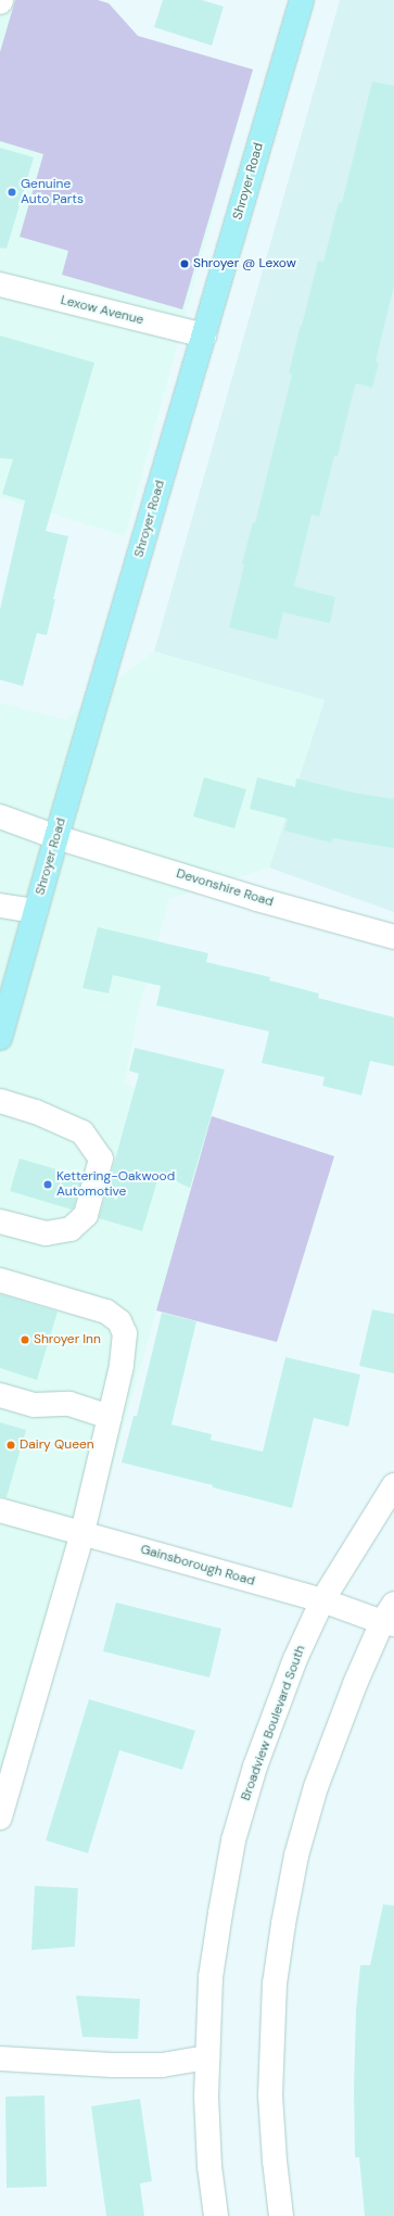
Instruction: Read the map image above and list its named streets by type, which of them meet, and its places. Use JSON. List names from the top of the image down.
{
  "streets": {
    "main road": ["Shroyer Road"],
    "street": [
      "Lexow Avenue",
      "Devonshire Road",
      "Gainsborough Road",
      "Broadview Boulevard South"
    ]
  },
  "crossings": [
    ["Shroyer Road", "Lexow Avenue"],
    ["Shroyer Road", "Devonshire Road"],
    ["Gainsborough Road", "Broadview Boulevard South"]
  ],
  "places": [
    "Genuine Auto Parts",
    "Shroyer @ Lexow",
    "Kettering-Oakwood Automotive",
    "Shroyer Inn",
    "Dairy Queen"
  ]
}
